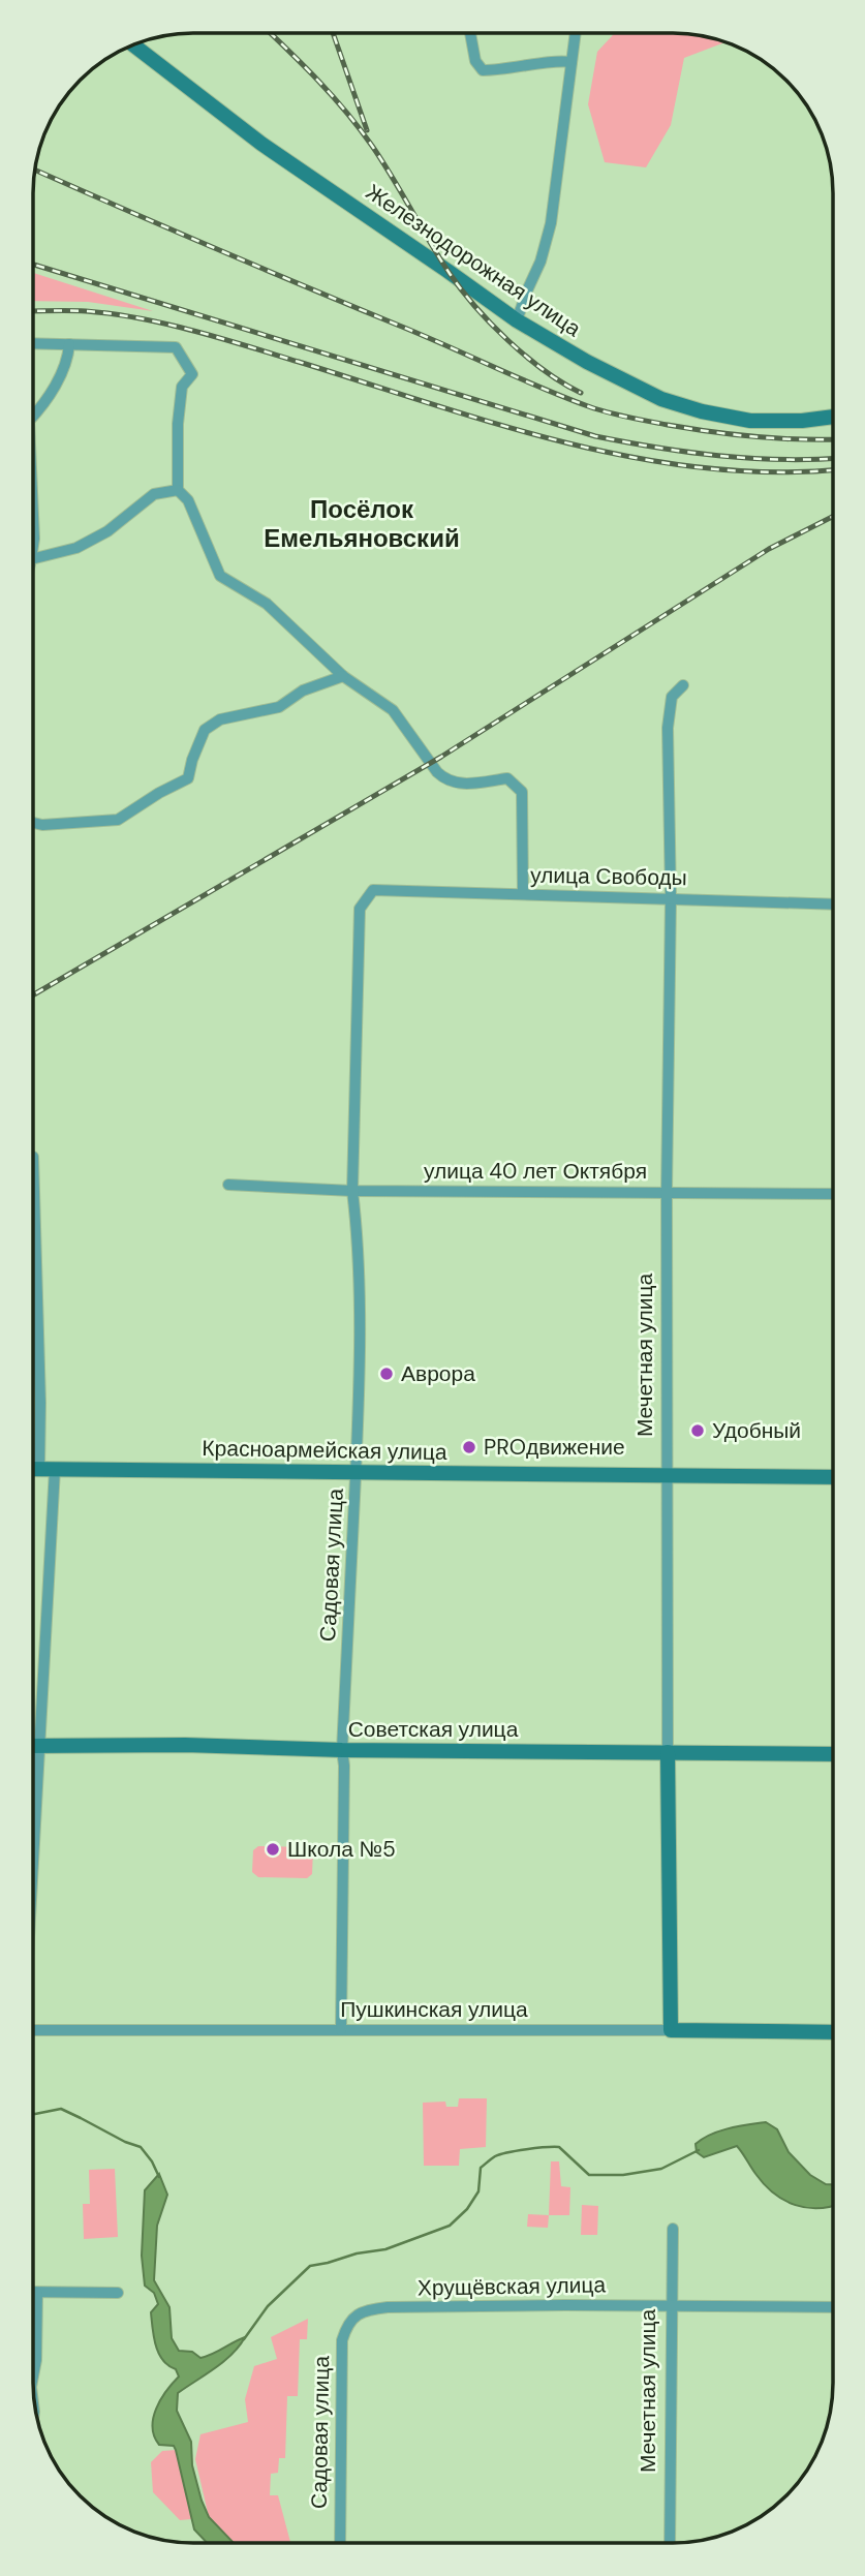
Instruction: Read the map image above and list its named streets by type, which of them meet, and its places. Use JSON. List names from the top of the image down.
{
  "streets": {
    "street": [
      "Железнодорожная улица",
      "улица Свободы",
      "улица 40 лет Октября",
      "Мечетная улица",
      "Красноармейская улица",
      "Садовая улица",
      "Советская улица",
      "Пушкинская улица",
      "Хрущёвская улица"
    ]
  },
  "crossings": [
    ["улица Свободы", "Мечетная улица"],
    ["улица Свободы", "Садовая улица"],
    ["улица 40 лет Октября", "Мечетная улица"],
    ["улица 40 лет Октября", "Садовая улица"],
    ["Мечетная улица", "Красноармейская улица"],
    ["Мечетная улица", "Советская улица"],
    ["Мечетная улица", "Пушкинская улица"],
    ["Мечетная улица", "Хрущёвская улица"],
    ["Красноармейская улица", "Садовая улица"],
    ["Садовая улица", "Советская улица"],
    ["Садовая улица", "Пушкинская улица"],
    ["Садовая улица", "Хрущёвская улица"]
  ],
  "districts": ["Посёлок Емельяновский"],
  "places": [
    "Аврора",
    "Удобный",
    "PROдвижение",
    "Школа №5"
  ]
}
